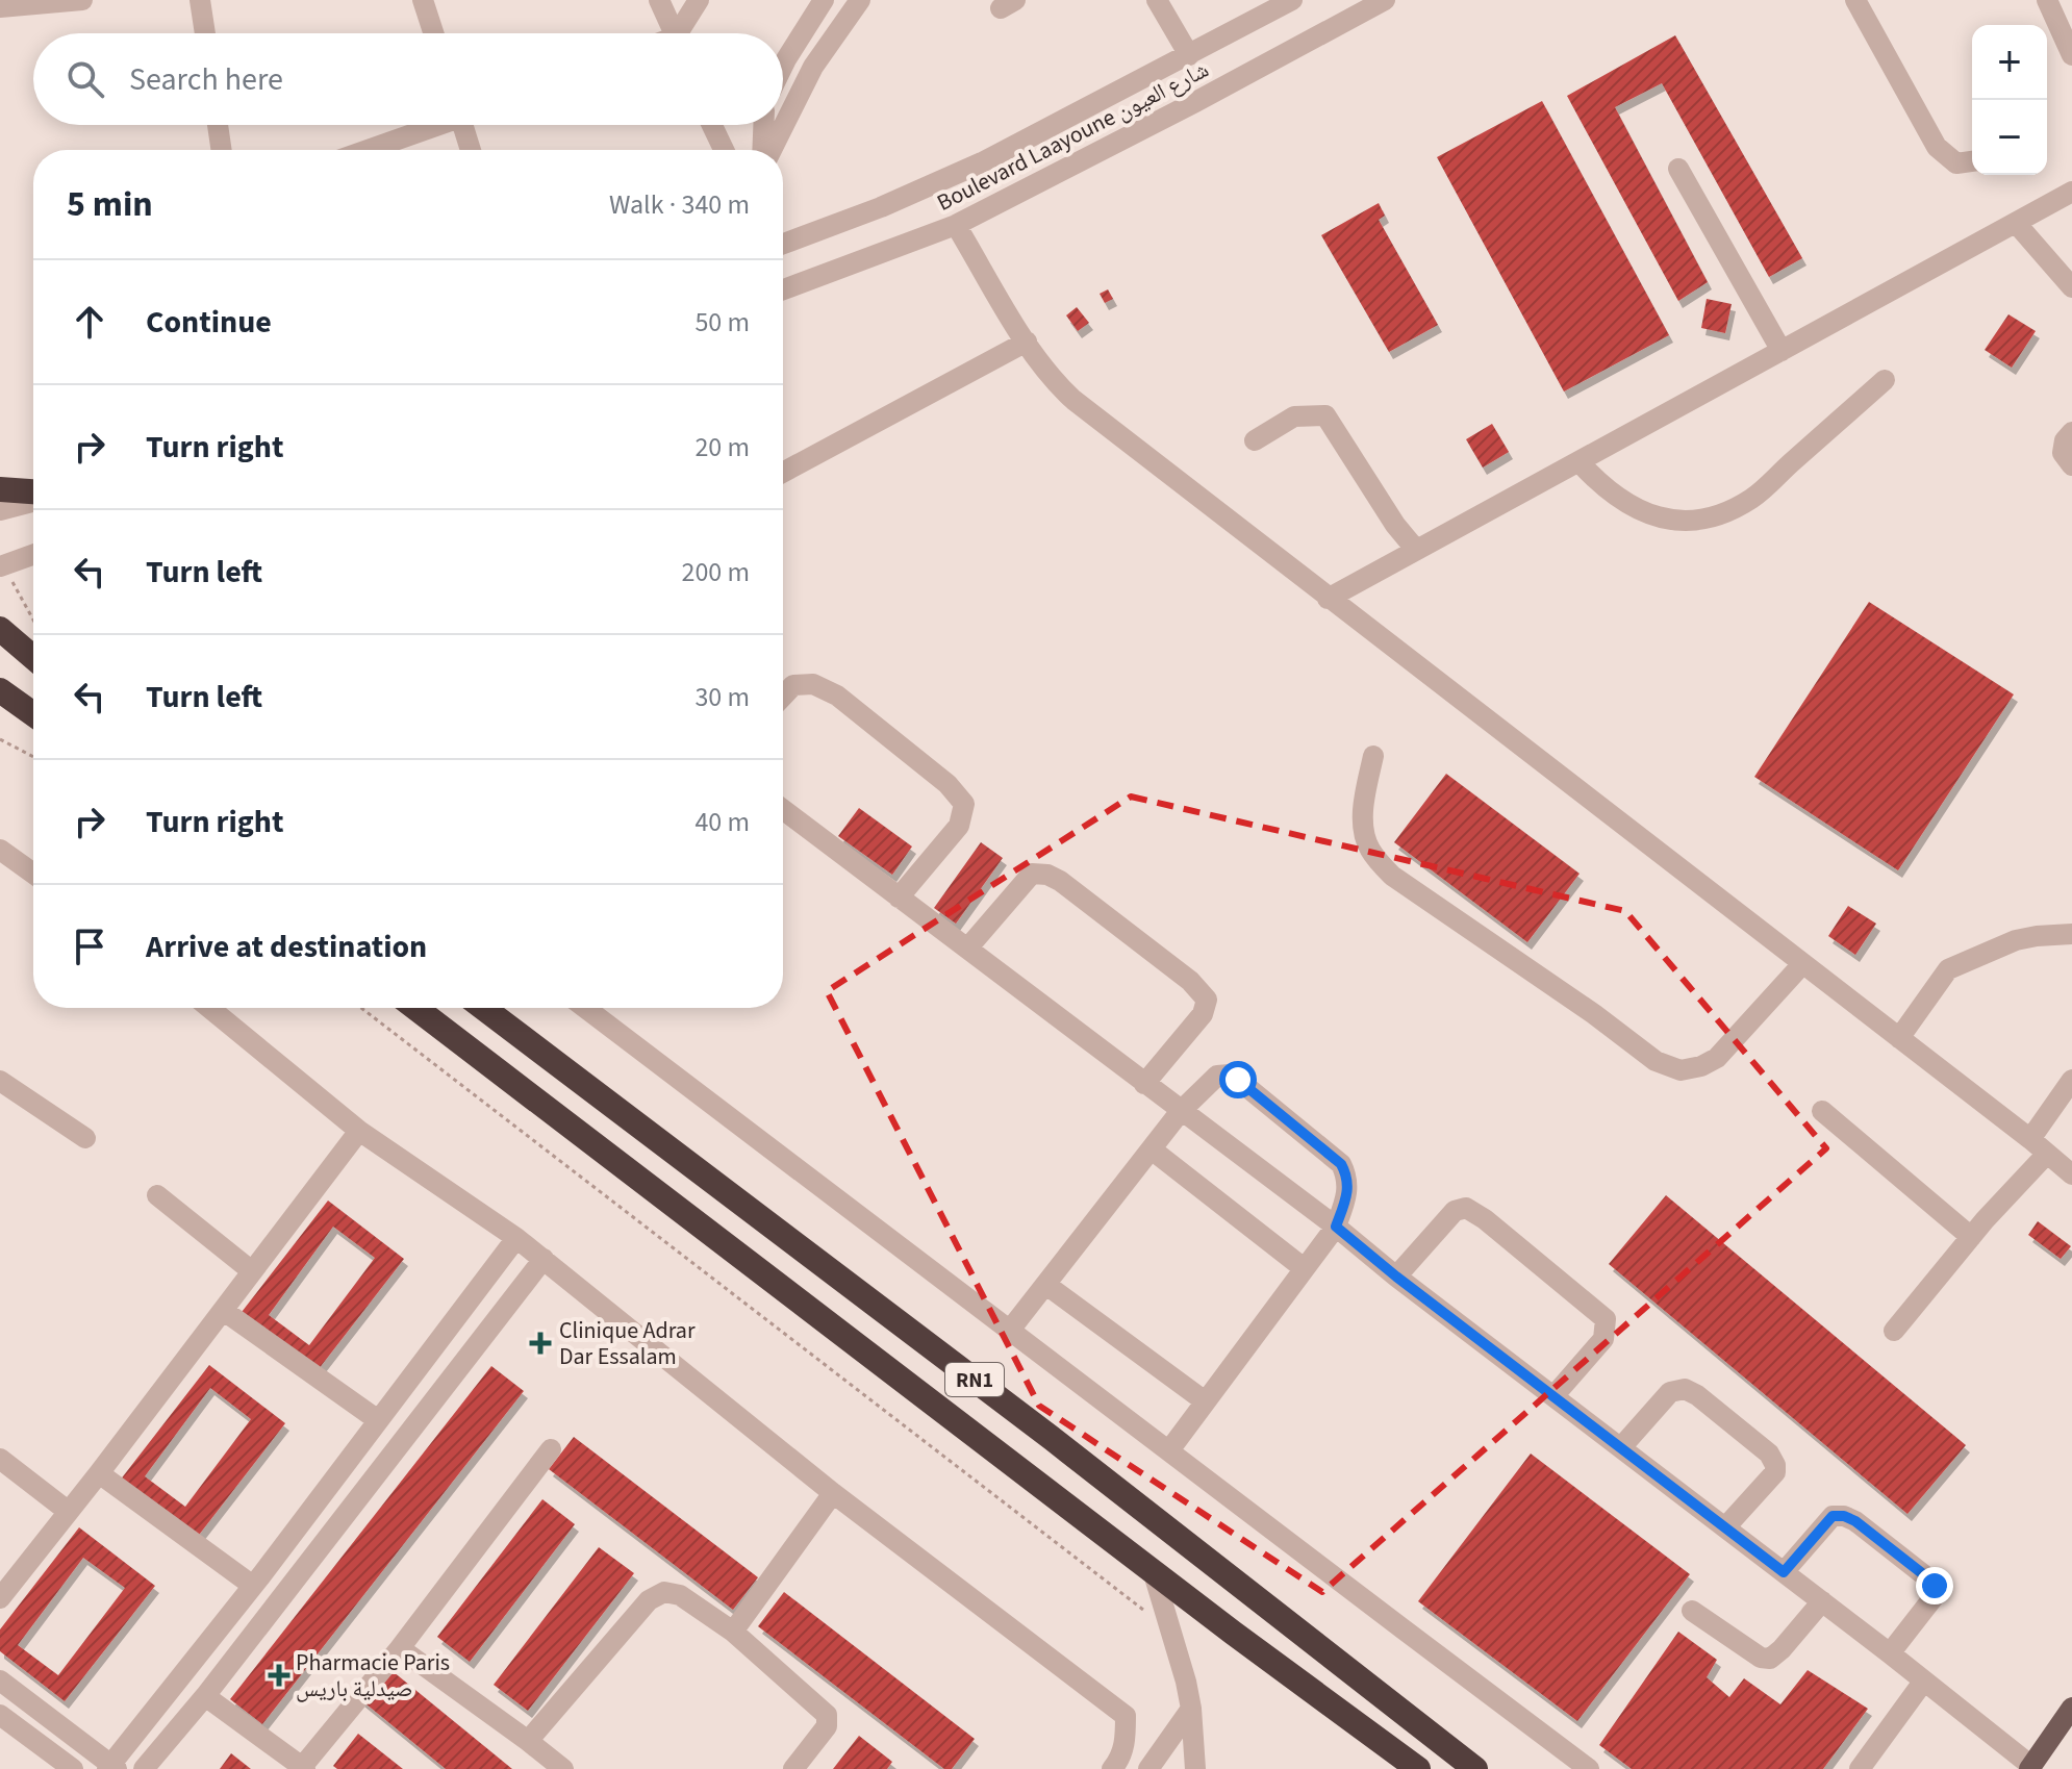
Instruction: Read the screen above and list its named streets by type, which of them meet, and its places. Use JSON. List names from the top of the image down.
{
  "streets": {
    "highway": ["RN1"],
    "street": ["Boulevard Laayoune شارع العيون"]
  },
  "places": {
    "health": ["Clinique Adrar Dar Essalam", "Pharmacie Paris صيدلية باريس"]
  },
  "page": {
    "map_buttons": ["+", "−"],
    "search": "Search here",
    "heading": ["5 min", "Walk · 340 m"],
    "list": [
      ["Continue", "50 m"],
      ["Turn right", "20 m"],
      ["Turn left", "200 m"],
      ["Turn left", "30 m"],
      ["Turn right", "40 m"],
      "Arrive at destination"
    ]
  }
}
